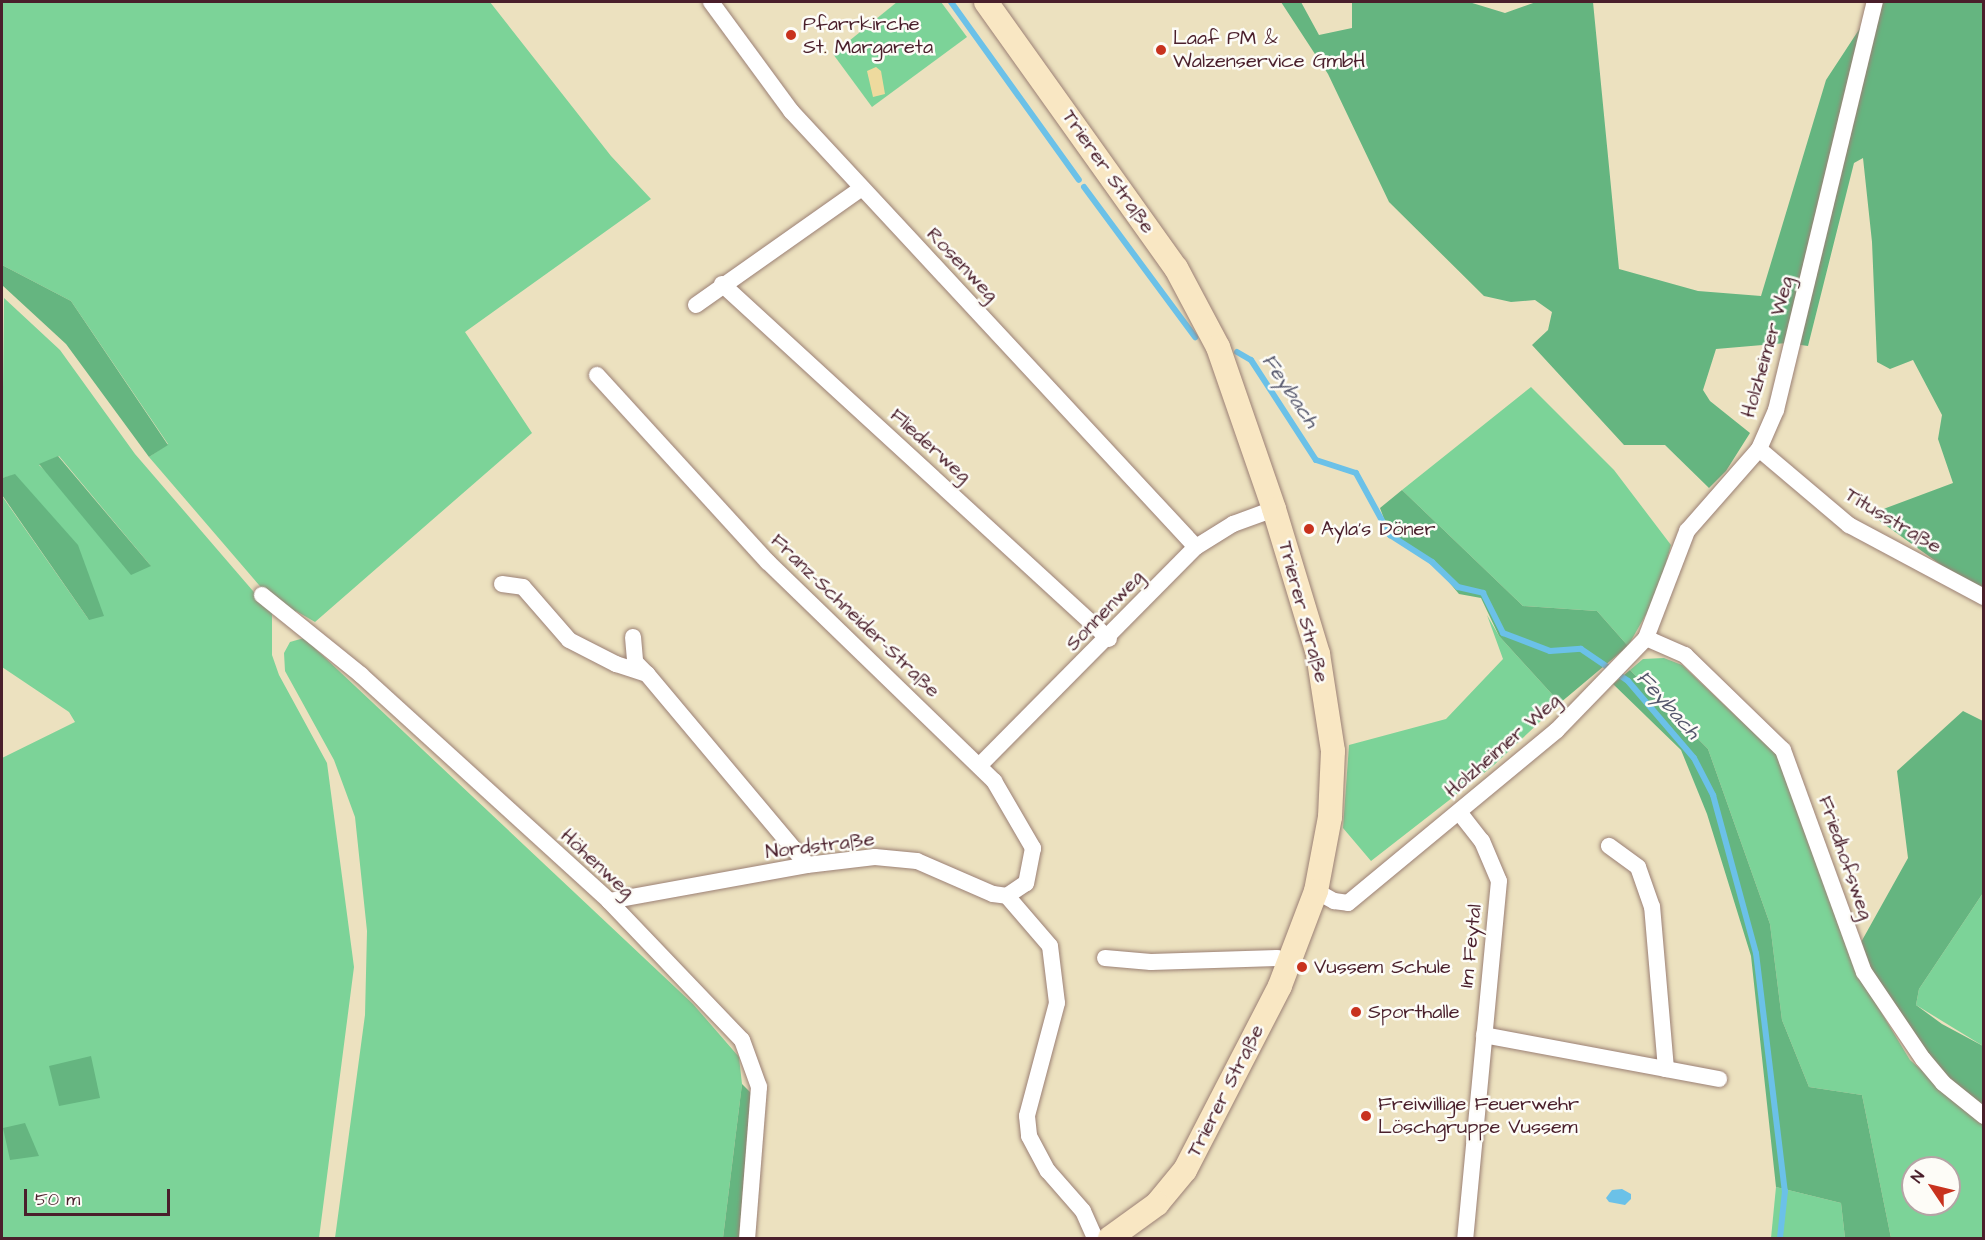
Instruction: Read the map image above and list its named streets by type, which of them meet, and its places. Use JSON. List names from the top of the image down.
{
  "streets": {
    "main road": ["Trierer Straße"],
    "street": [
      "Rosenweg",
      "Holzheimer Weg",
      "Fliederweg",
      "Titusstraße",
      "Sonnenweg",
      "Franz-Schneider-Straße",
      "Nordstraße",
      "Friedhofsweg",
      "Höhenweg",
      "Im Feytal"
    ]
  },
  "crossings": [
    ["Trierer Straße", "Holzheimer Weg"],
    ["Trierer Straße", "Sonnenweg"],
    ["Rosenweg", "Sonnenweg"],
    ["Holzheimer Weg", "Titusstraße"],
    ["Holzheimer Weg", "Friedhofsweg"],
    ["Holzheimer Weg", "Im Feytal"],
    ["Fliederweg", "Sonnenweg"],
    ["Sonnenweg", "Franz-Schneider-Straße"],
    ["Franz-Schneider-Straße", "Nordstraße"],
    ["Nordstraße", "Höhenweg"]
  ],
  "water": ["Feybach"],
  "places": [
    "Pfarrkirche St. Margareta",
    "Laaf PM & Walzenservice GmbH",
    "Ayla's Döner",
    "Vussem Schule",
    "Sporthalle",
    "Freiwillige Feuerwehr Löschgruppe Vussem"
  ],
  "scale_bar": "50 m",
  "north": "top left"
}
